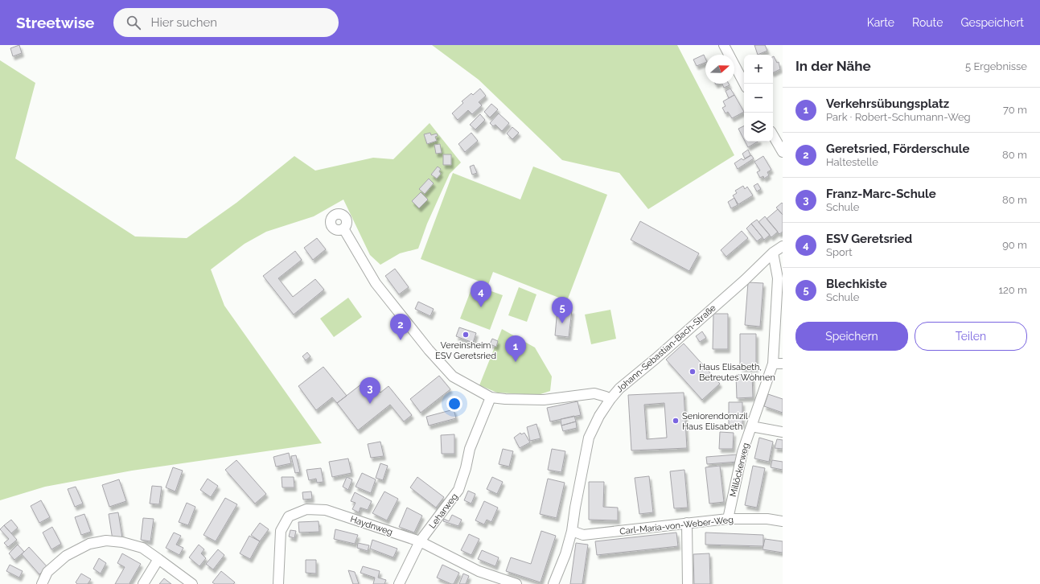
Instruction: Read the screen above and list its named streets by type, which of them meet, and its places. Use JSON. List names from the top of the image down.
{
  "streets": {
    "street": [
      "Johann-Sebastian-Bach-Straße",
      "Millöckerweg",
      "Leharweg",
      "Haydnweg",
      "Carl-Maria-von-Weber-Weg"
    ]
  },
  "crossings": [
    ["Johann-Sebastian-Bach-Straße", "Millöckerweg"],
    ["Johann-Sebastian-Bach-Straße", "Carl-Maria-von-Weber-Weg"],
    ["Millöckerweg", "Carl-Maria-von-Weber-Weg"],
    ["Leharweg", "Haydnweg"]
  ],
  "places": ["Vereinsheim ESV Geretsried", "Haus Elisabeth, Betreutes Wohnen", "Seniorendomizil Haus Elisabeth"],
  "north": "right",
  "page": {
    "header": "Streetwise",
    "search": "Hier suchen",
    "nav": ["Karte", "Route", "Gespeichert"],
    "heading": ["In der Nähe", "5 Ergebnisse"],
    "map_buttons": ["+", "−"],
    "list": [
      {
        "mark": "1",
        "name": "Verkehrsübungsplatz",
        "note": "Park · Robert-Schumann-Weg",
        "value": "70 m"
      },
      {
        "mark": "2",
        "name": "Geretsried, Förderschule",
        "note": "Haltestelle",
        "value": "80 m"
      },
      {
        "mark": "3",
        "name": "Franz-Marc-Schule",
        "note": "Schule",
        "value": "80 m"
      },
      {
        "mark": "4",
        "name": "ESV Geretsried",
        "note": "Sport",
        "value": "90 m"
      },
      {
        "mark": "5",
        "name": "Blechkiste",
        "note": "Schule",
        "value": "120 m"
      }
    ],
    "pins": [
      "4",
      "5",
      "2",
      "1",
      "3"
    ],
    "buttons": ["Speichern", "Teilen"]
  }
}
